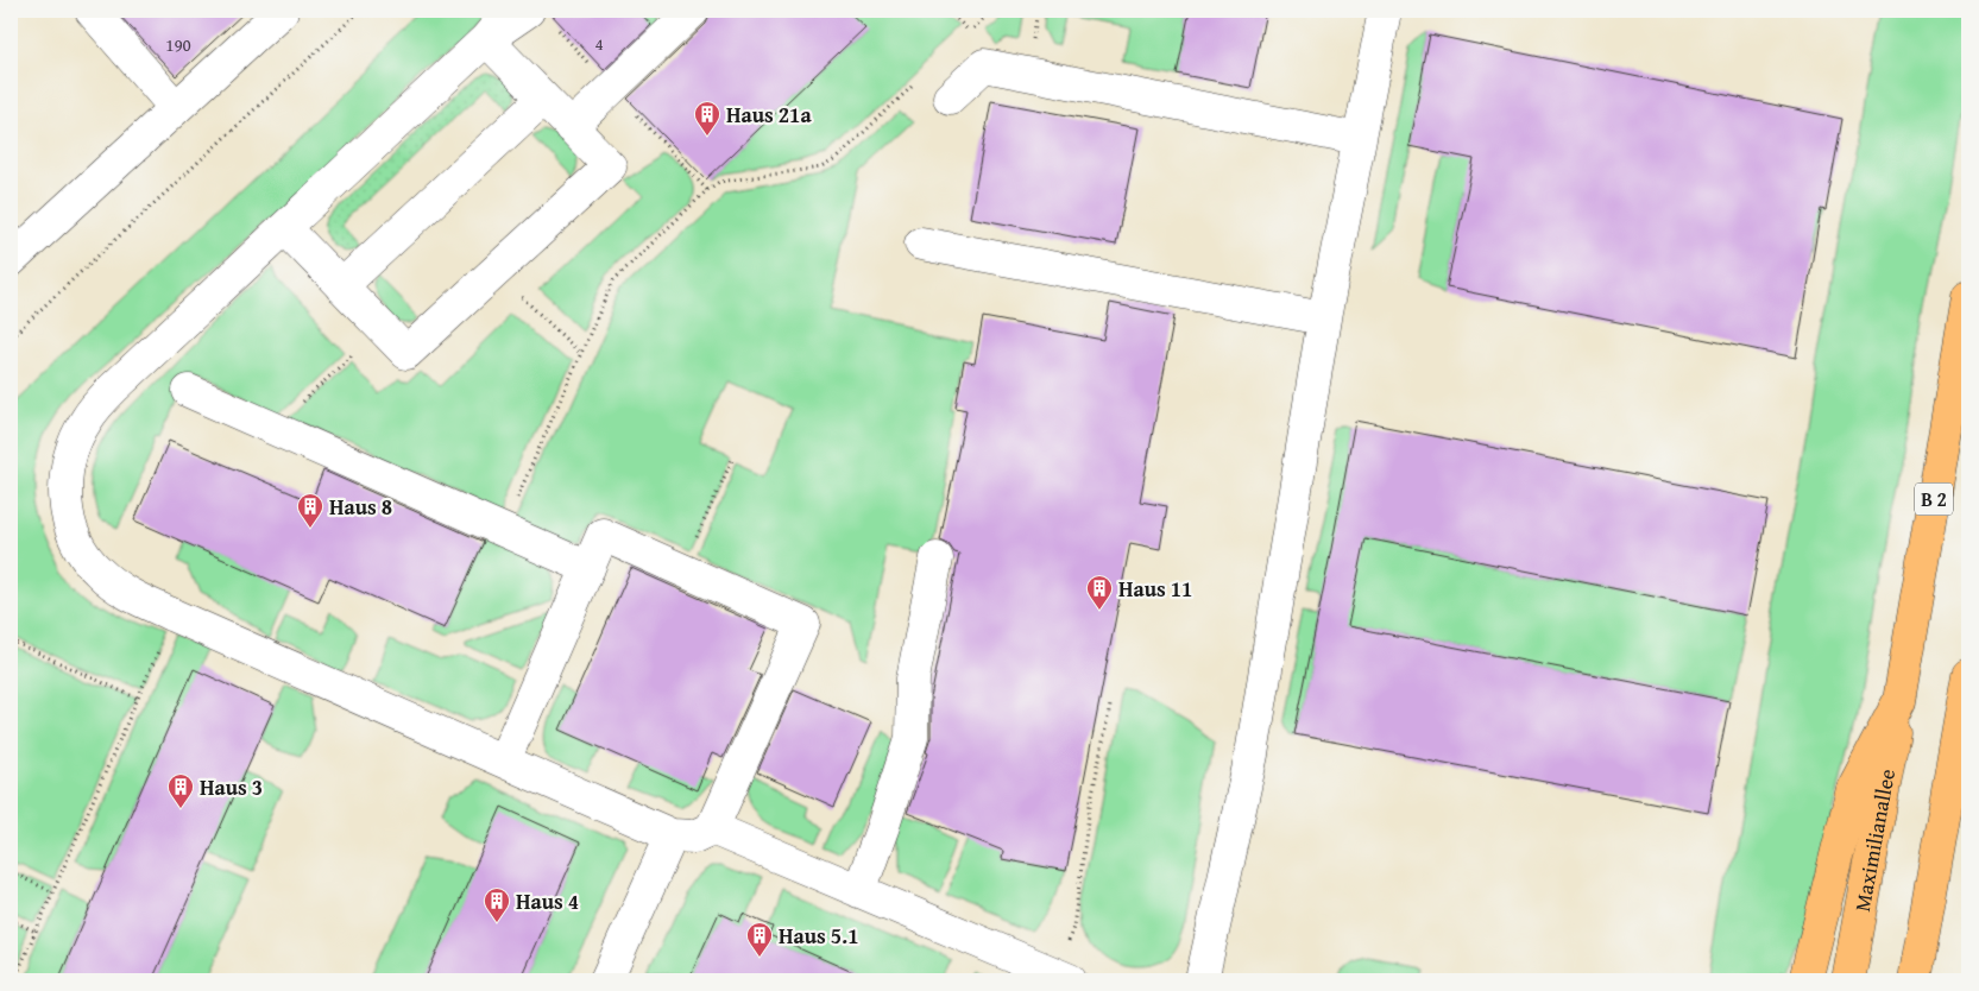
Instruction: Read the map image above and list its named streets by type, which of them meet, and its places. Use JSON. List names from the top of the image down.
{
  "streets": {
    "highway": ["B 2", "Maximilianallee"]
  },
  "crossings": [
    ["B 2", "Maximilianallee"]
  ],
  "places": {
    "building": [
      "Haus 21a",
      "Haus 8",
      "Haus 11",
      "Haus 3",
      "Haus 4",
      "Haus 5.1"
    ]
  },
  "house_numbers": ["4", "190"]
}
